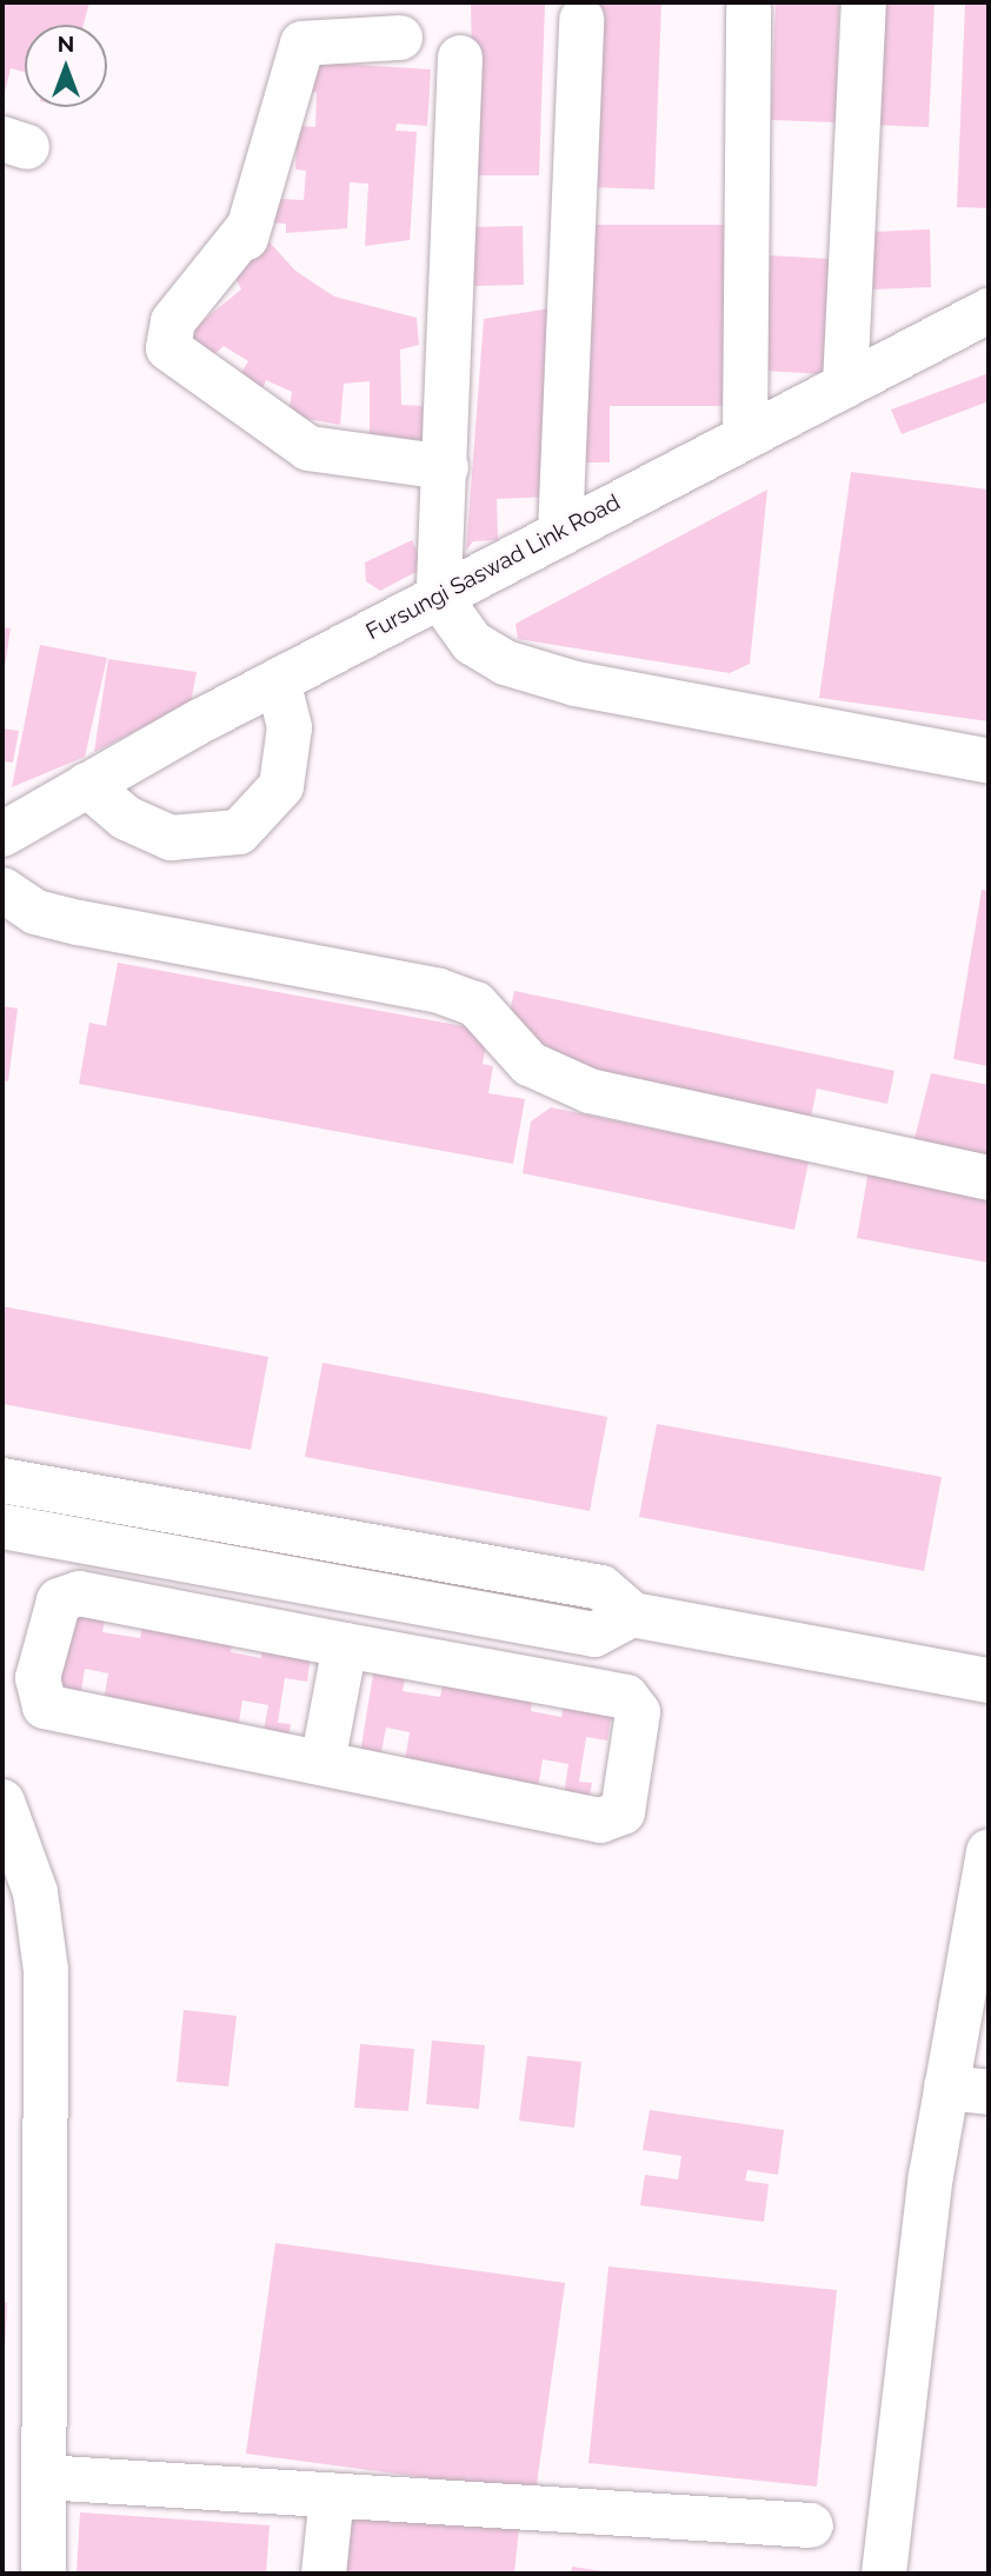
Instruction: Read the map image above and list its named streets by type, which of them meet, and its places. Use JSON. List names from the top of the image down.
{
  "streets": {
    "street": ["Fursungi Saswad Link Road"]
  },
  "north": "top"
}
